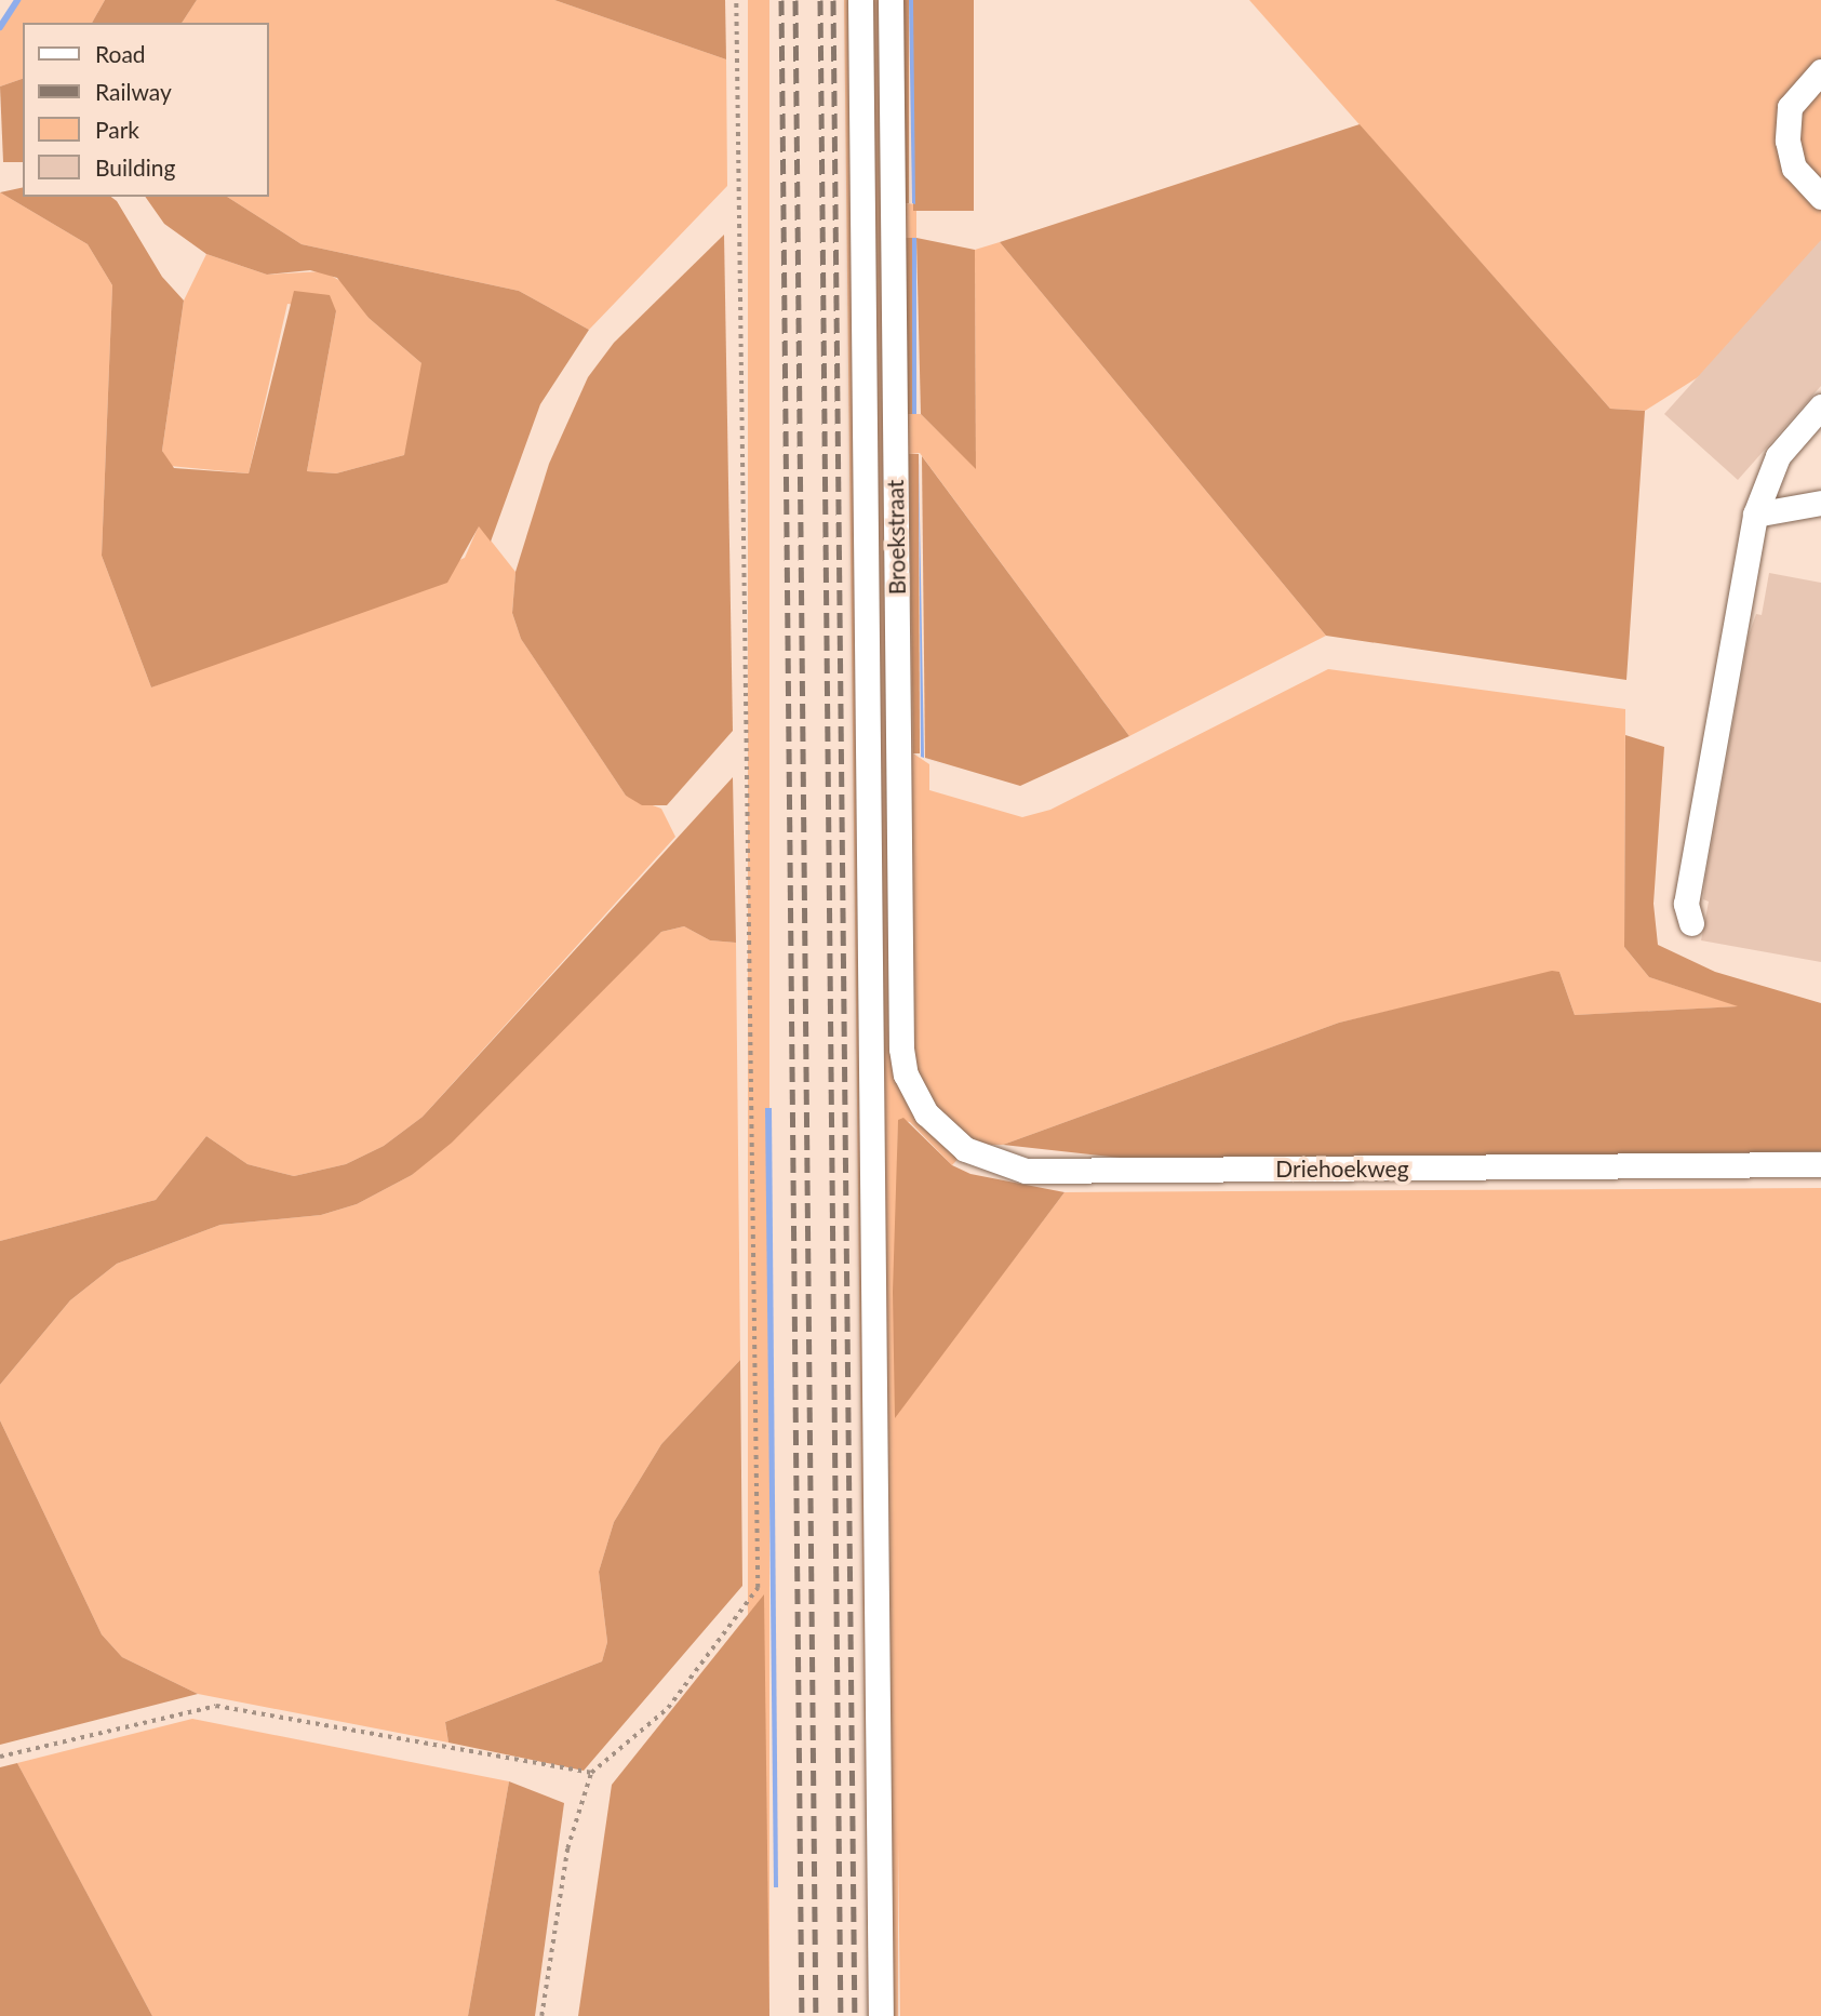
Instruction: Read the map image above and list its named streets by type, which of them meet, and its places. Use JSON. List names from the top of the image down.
{
  "streets": {
    "street": ["Broekstraat", "Driehoekweg"]
  },
  "crossings": [
    ["Broekstraat", "Driehoekweg"]
  ],
  "legend": [
    "Road",
    "Railway",
    "Park",
    "Building"
  ]
}
